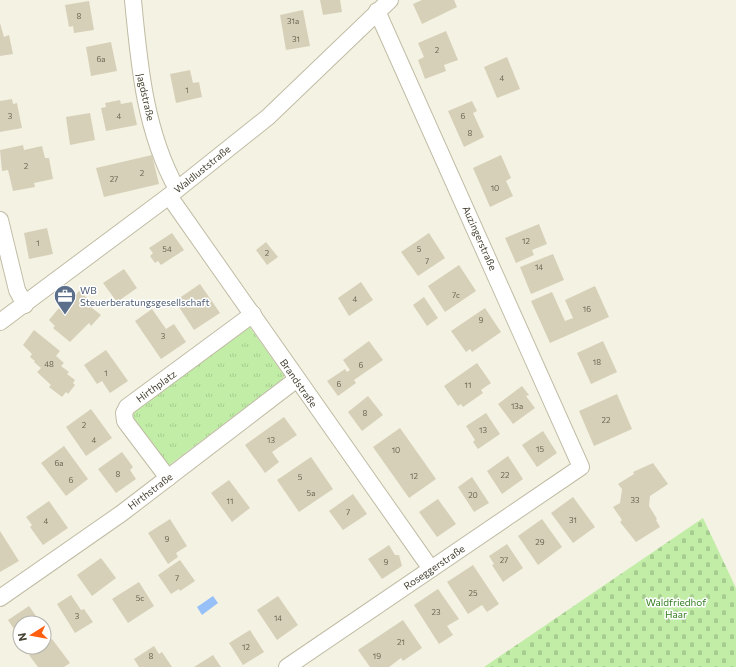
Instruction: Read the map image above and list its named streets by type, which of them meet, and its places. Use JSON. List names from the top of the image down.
{
  "streets": {
    "street": [
      "Jagdstraße",
      "Waldluststraße",
      "Auzingerstraße",
      "Brandstraße",
      "Hirthplatz",
      "Hirthstraße",
      "Roseggerstraße"
    ]
  },
  "crossings": [
    ["Jagdstraße", "Waldluststraße"],
    ["Jagdstraße", "Brandstraße"],
    ["Waldluststraße", "Auzingerstraße"],
    ["Waldluststraße", "Brandstraße"],
    ["Auzingerstraße", "Roseggerstraße"],
    ["Brandstraße", "Hirthplatz"],
    ["Brandstraße", "Hirthstraße"],
    ["Brandstraße", "Roseggerstraße"],
    ["Hirthplatz", "Hirthstraße"]
  ],
  "parks": ["Waldfriedhof Haar"],
  "places": {
    "office": ["WB Steuerberatungsgesellschaft"]
  },
  "house_numbers": [
    "8",
    "31a",
    "31",
    "2",
    "6a",
    "4",
    "1",
    "3",
    "4",
    "6",
    "8",
    "2",
    "2",
    "27",
    "10",
    "12",
    "1",
    "54",
    "5",
    "2",
    "7",
    "14",
    "7c",
    "4",
    "16",
    "9",
    "3",
    "18",
    "48",
    "6",
    "1",
    "6",
    "11",
    "13a",
    "8",
    "22",
    "2",
    "13",
    "4",
    "13",
    "15",
    "10",
    "6a",
    "8",
    "22",
    "12",
    "5",
    "6",
    "5a",
    "20",
    "33",
    "11",
    "7",
    "31",
    "4",
    "9",
    "29",
    "27",
    "9",
    "7",
    "25",
    "5c",
    "23",
    "3",
    "14",
    "21",
    "12",
    "8",
    "19"
  ],
  "north": "left"
}
